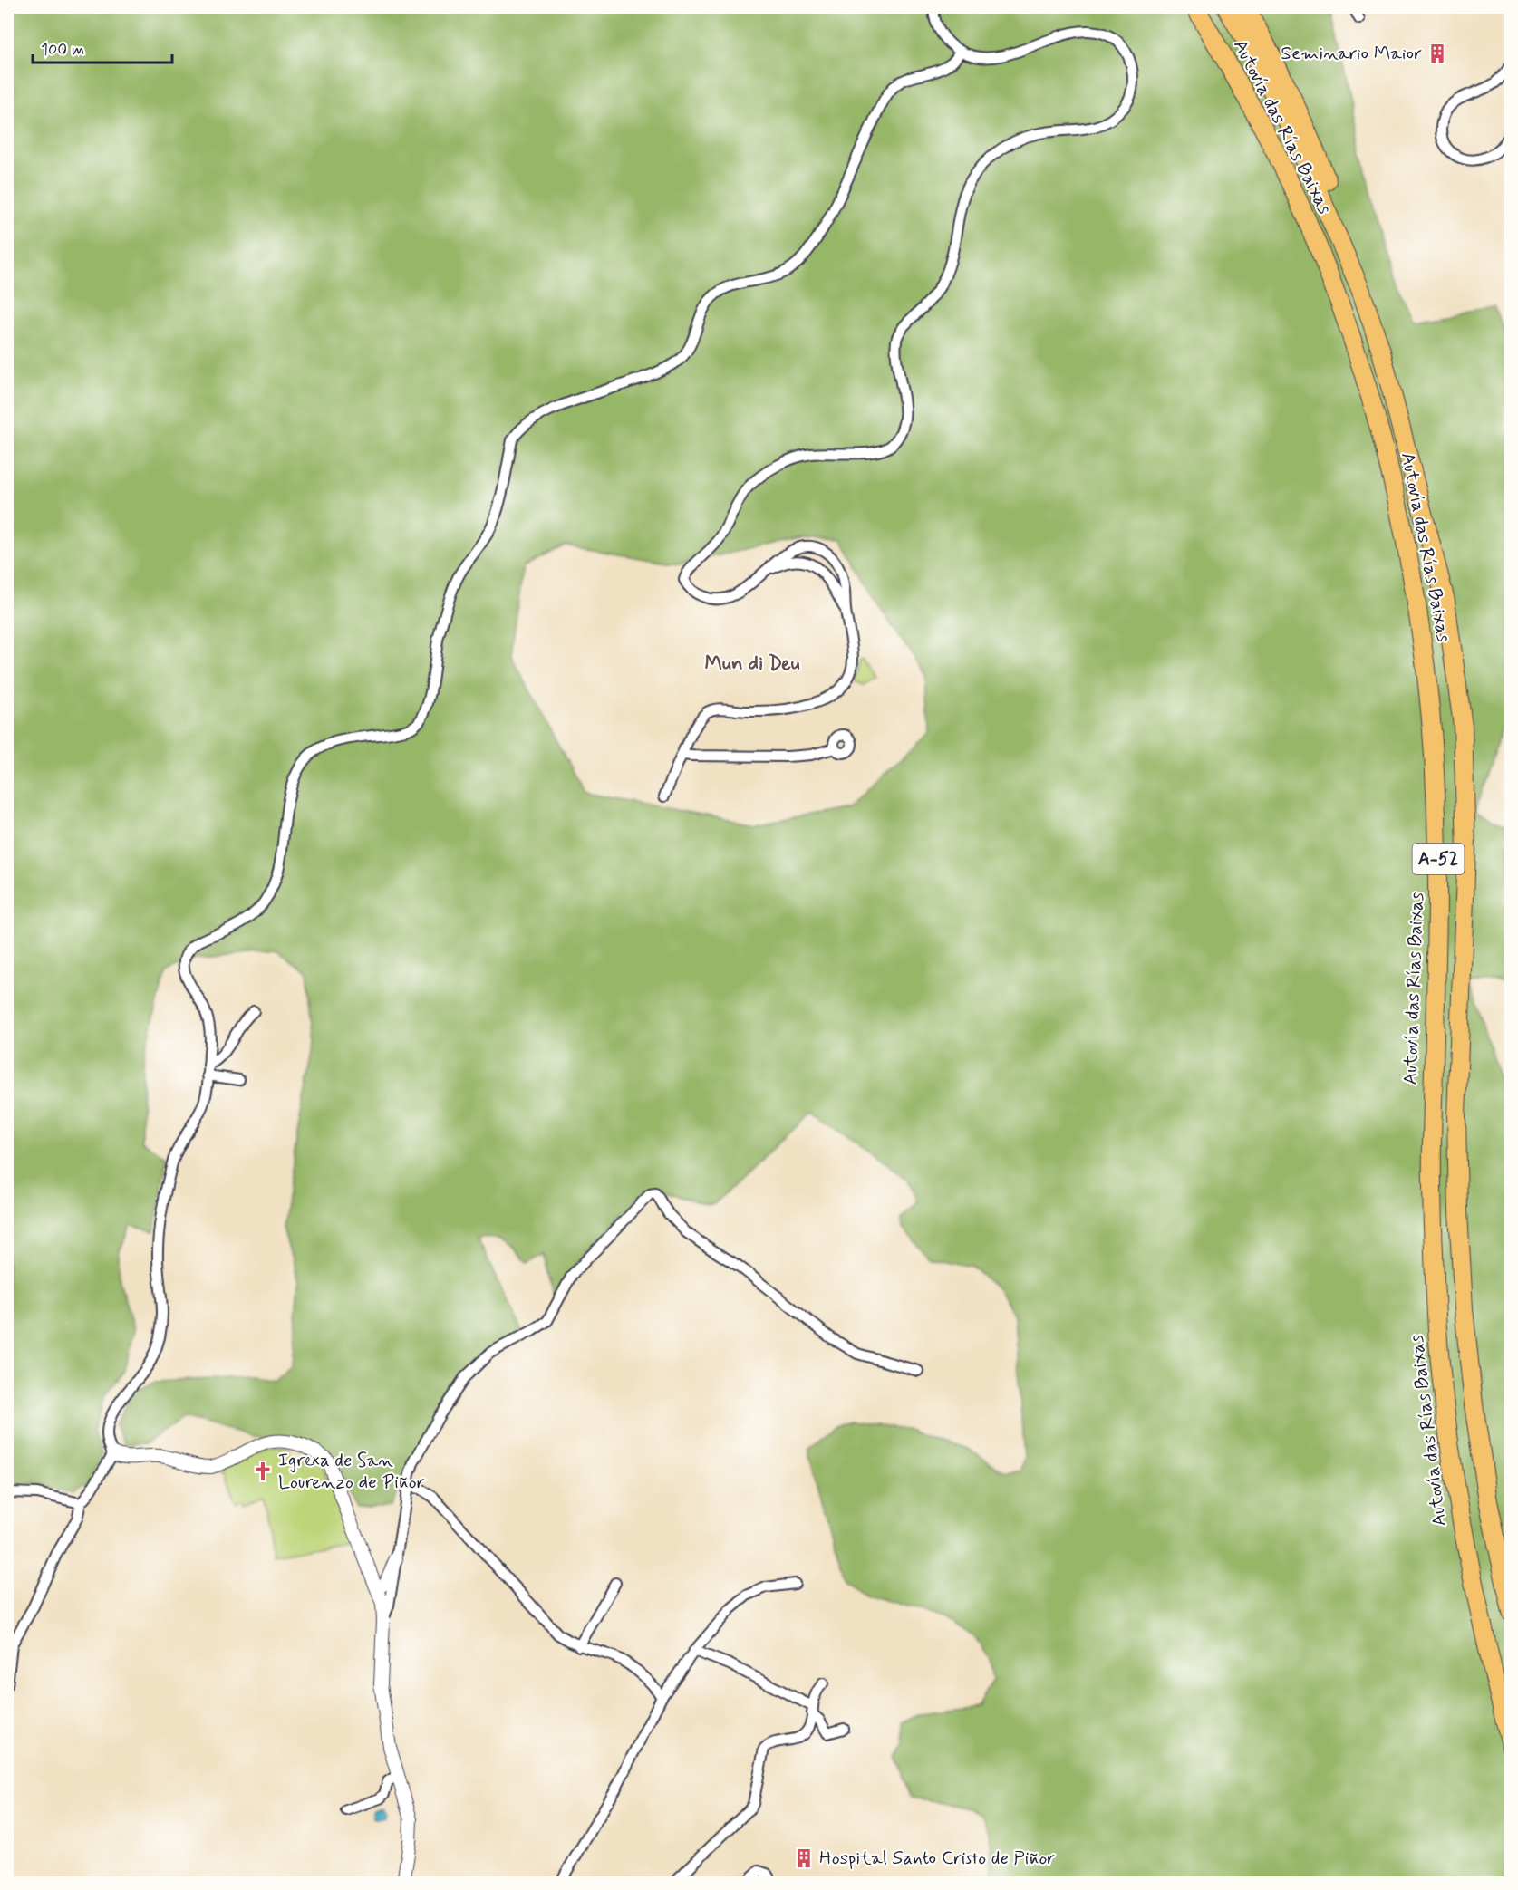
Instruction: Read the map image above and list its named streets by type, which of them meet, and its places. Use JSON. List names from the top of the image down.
{
  "streets": {
    "highway": ["Autovía das Rías Baixas", "A-52"]
  },
  "districts": ["Mun di Deu"],
  "places": {
    "building": ["Seminario Maior", "Hospital Santo Cristo de Piñor"],
    "church": ["Igrexa de San Lourenzo de Piñor"]
  },
  "scale_bar": "100 m"
}
